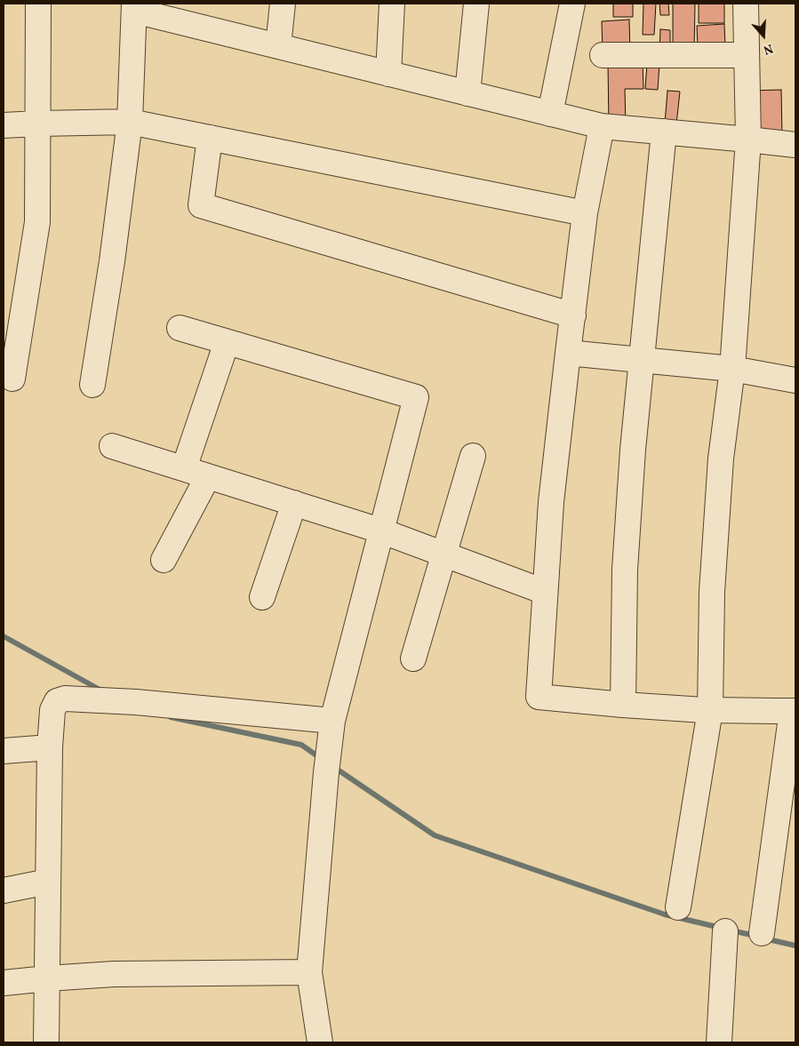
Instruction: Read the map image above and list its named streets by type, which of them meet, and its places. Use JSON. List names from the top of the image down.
{
  "north": "bottom"
}
